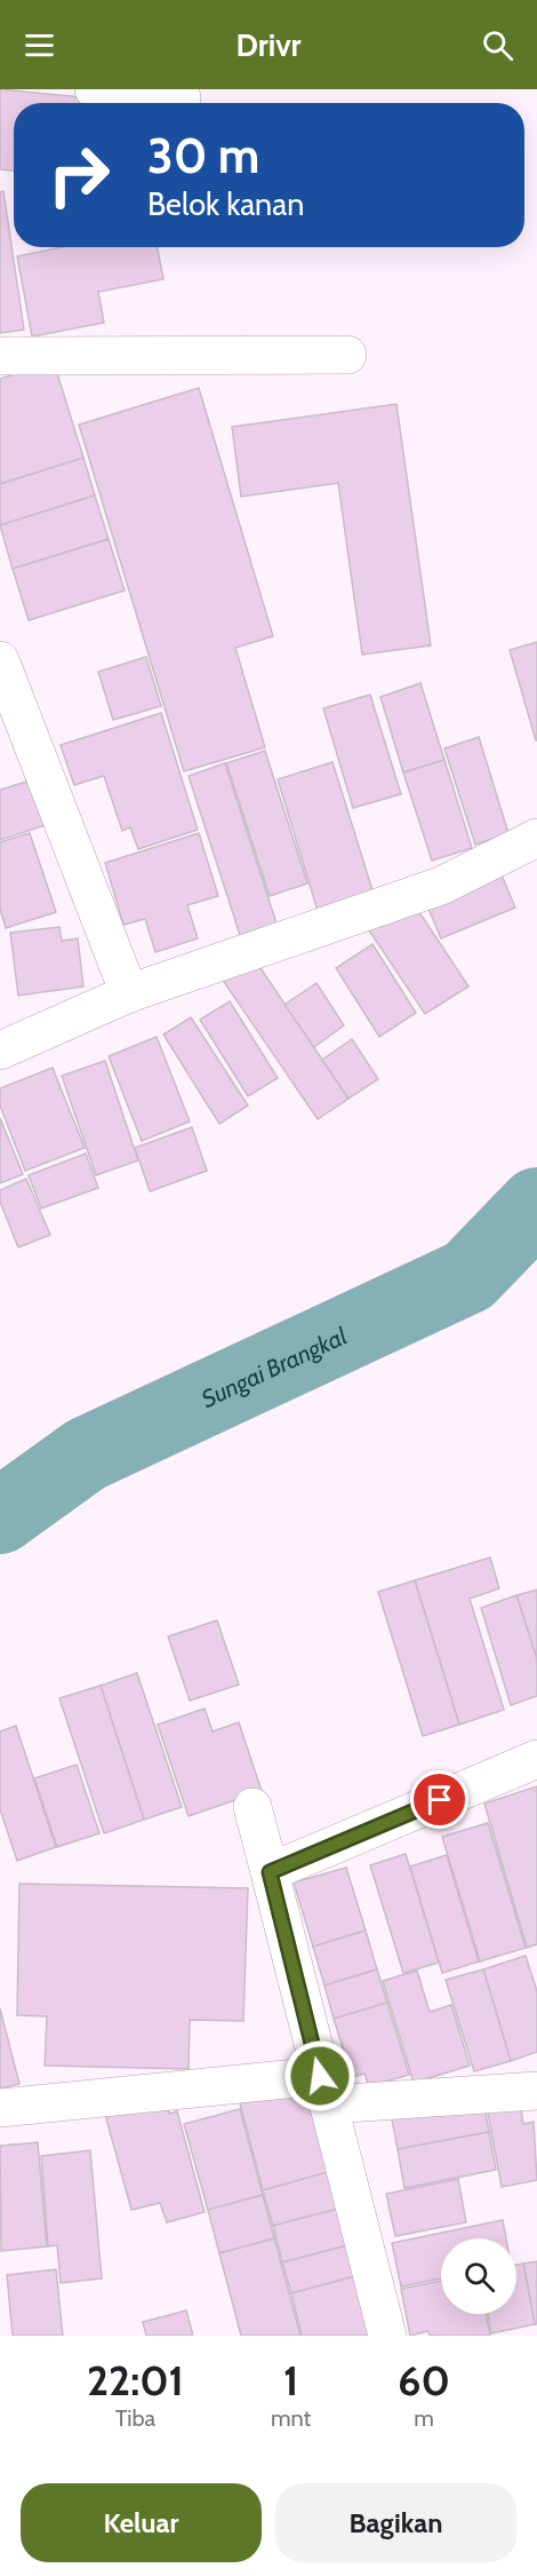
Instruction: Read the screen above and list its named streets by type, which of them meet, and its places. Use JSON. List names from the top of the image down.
{
  "water": ["Sungai Brangkal"],
  "page": {
    "header": "Drivr",
    "turn": ["30 m", "Belok kanan"],
    "eta": [
      "22:01",
      "Tiba",
      "1",
      "mnt",
      "60",
      "m"
    ],
    "buttons": ["Keluar", "Bagikan"]
  }
}
